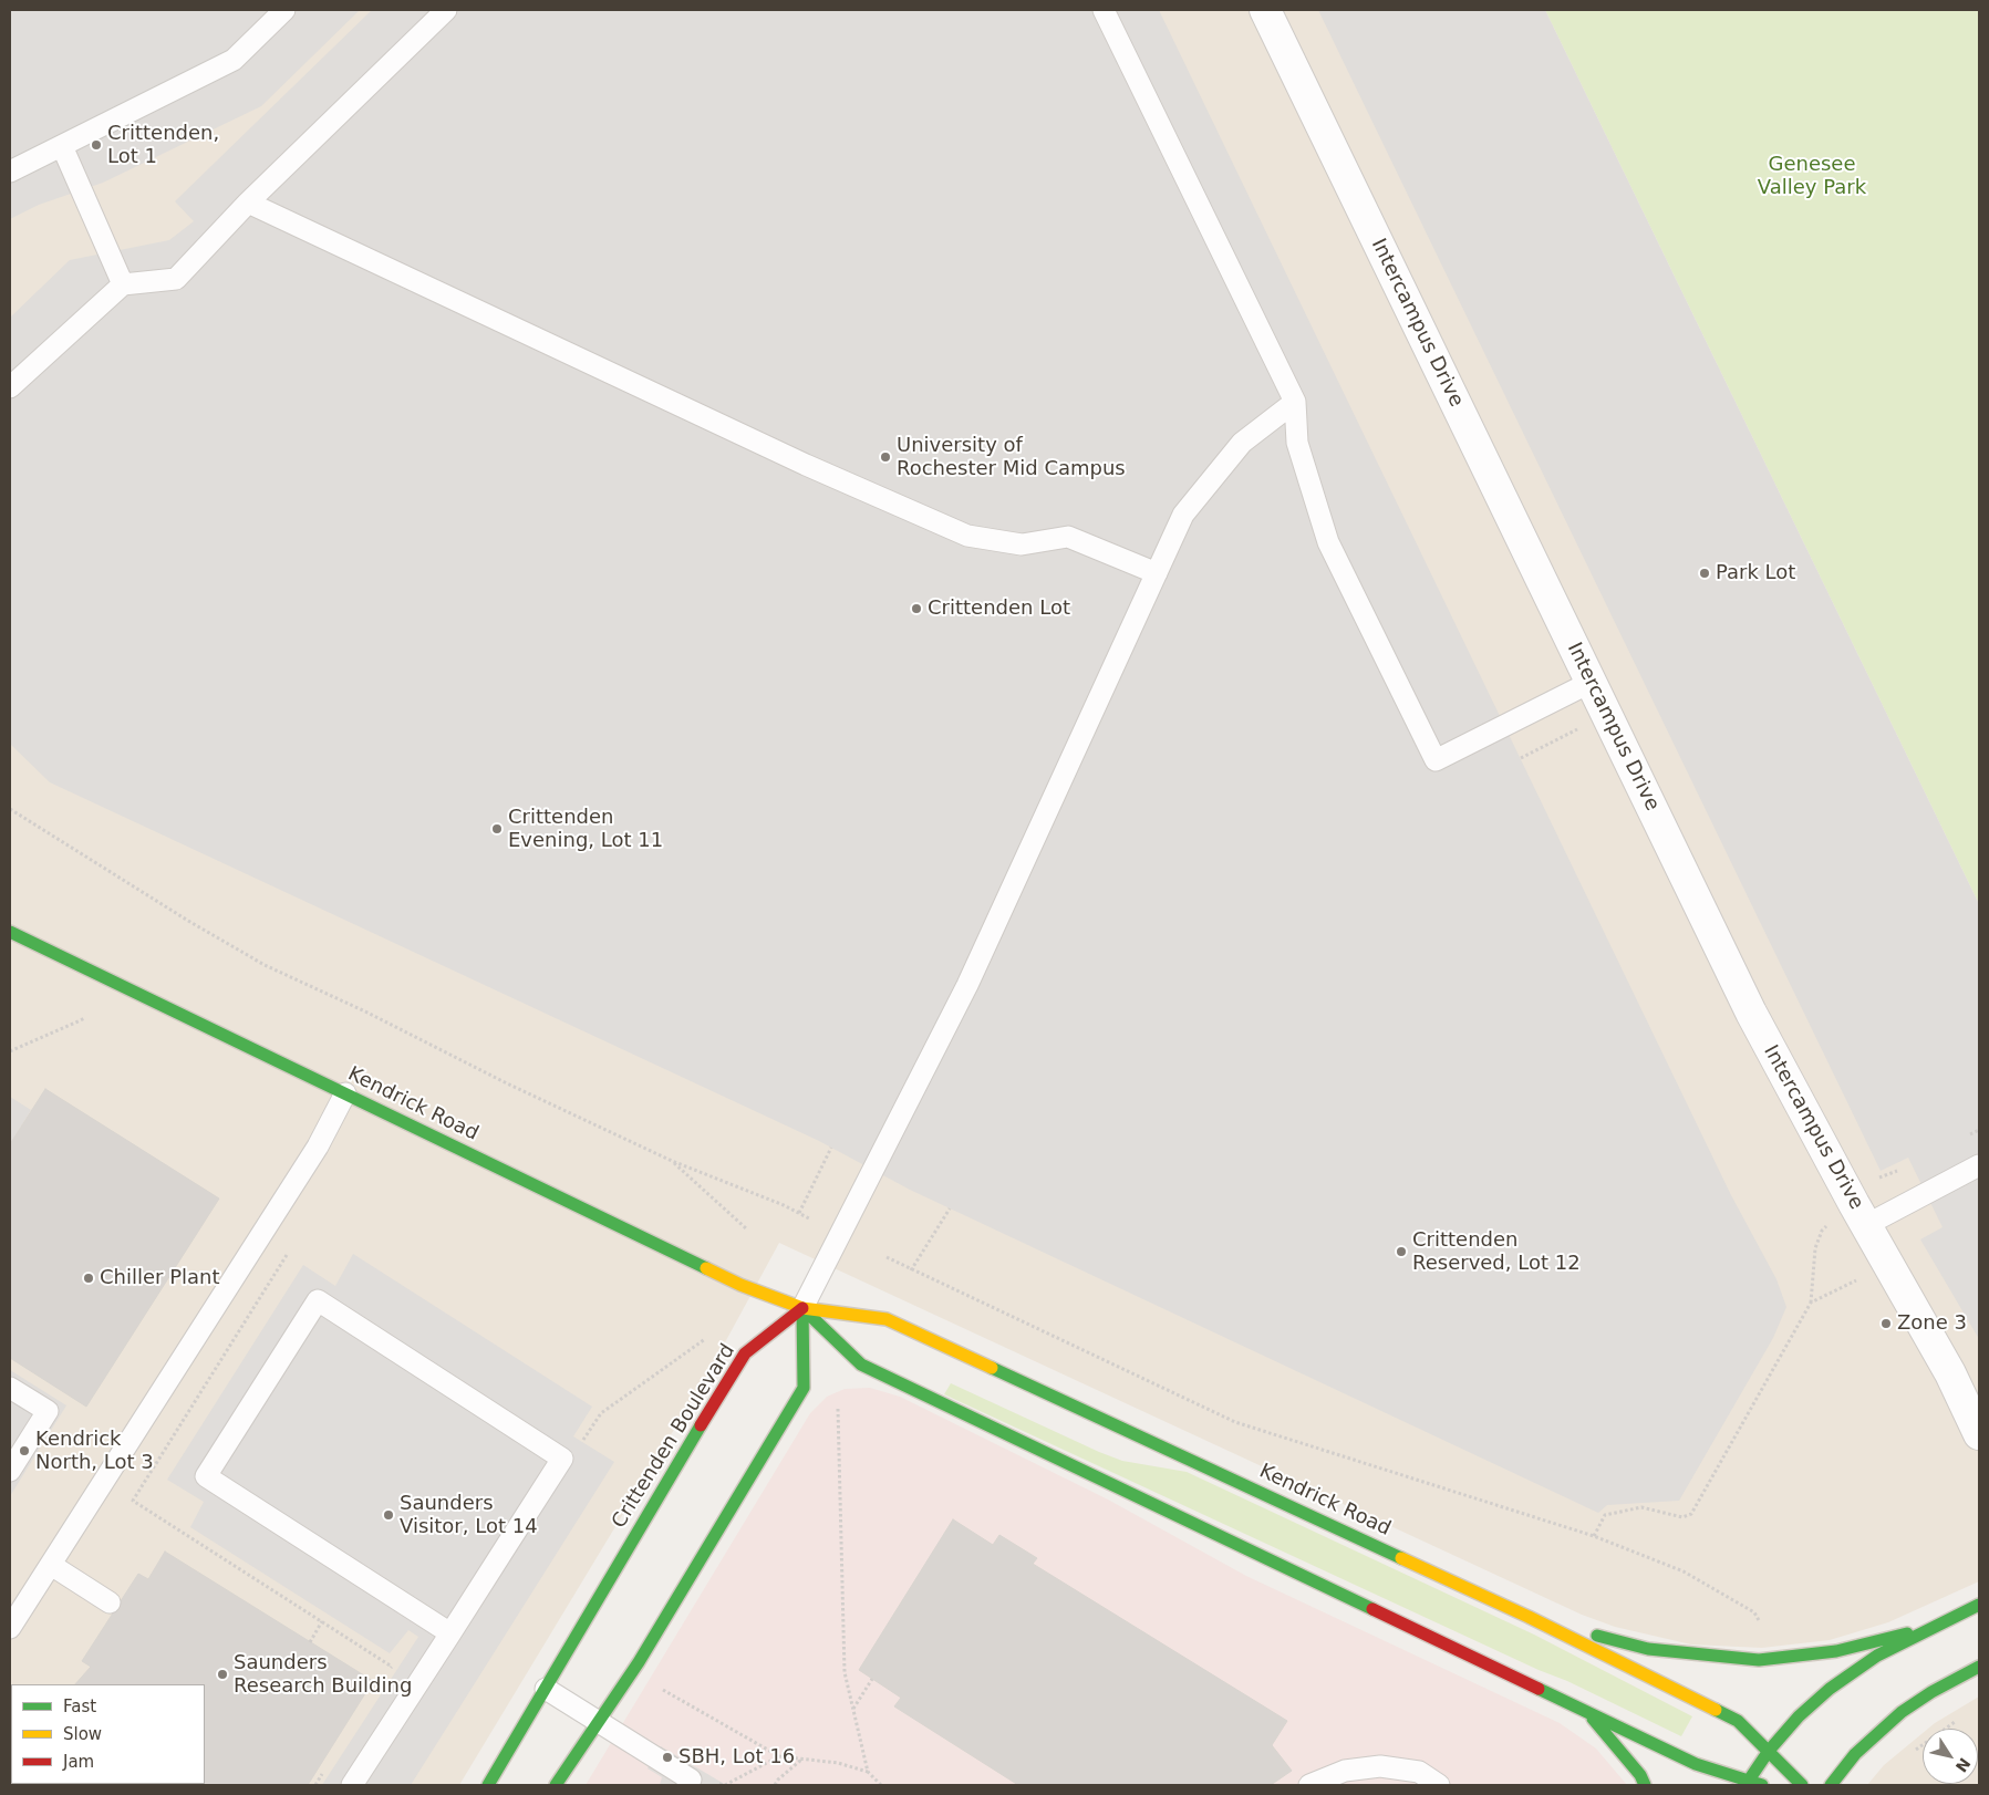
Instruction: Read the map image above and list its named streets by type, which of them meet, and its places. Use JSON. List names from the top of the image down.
{
  "streets": {
    "street": ["Intercampus Drive", "Kendrick Road", "Crittenden Boulevard"]
  },
  "crossings": [
    ["Kendrick Road", "Crittenden Boulevard"]
  ],
  "parks": ["Genesee Valley Park"],
  "places": [
    "Crittenden, Lot 1",
    "University of Rochester Mid Campus",
    "Park Lot",
    "Crittenden Lot",
    "Crittenden Evening, Lot 11",
    "Crittenden Reserved, Lot 12",
    "Chiller Plant",
    "Zone 3",
    "Kendrick North, Lot 3",
    "Saunders Visitor, Lot 14",
    "Saunders Research Building",
    "SBH, Lot 16"
  ],
  "legend": ["Fast", "Slow", "Jam"],
  "north": "bottom right"
}
